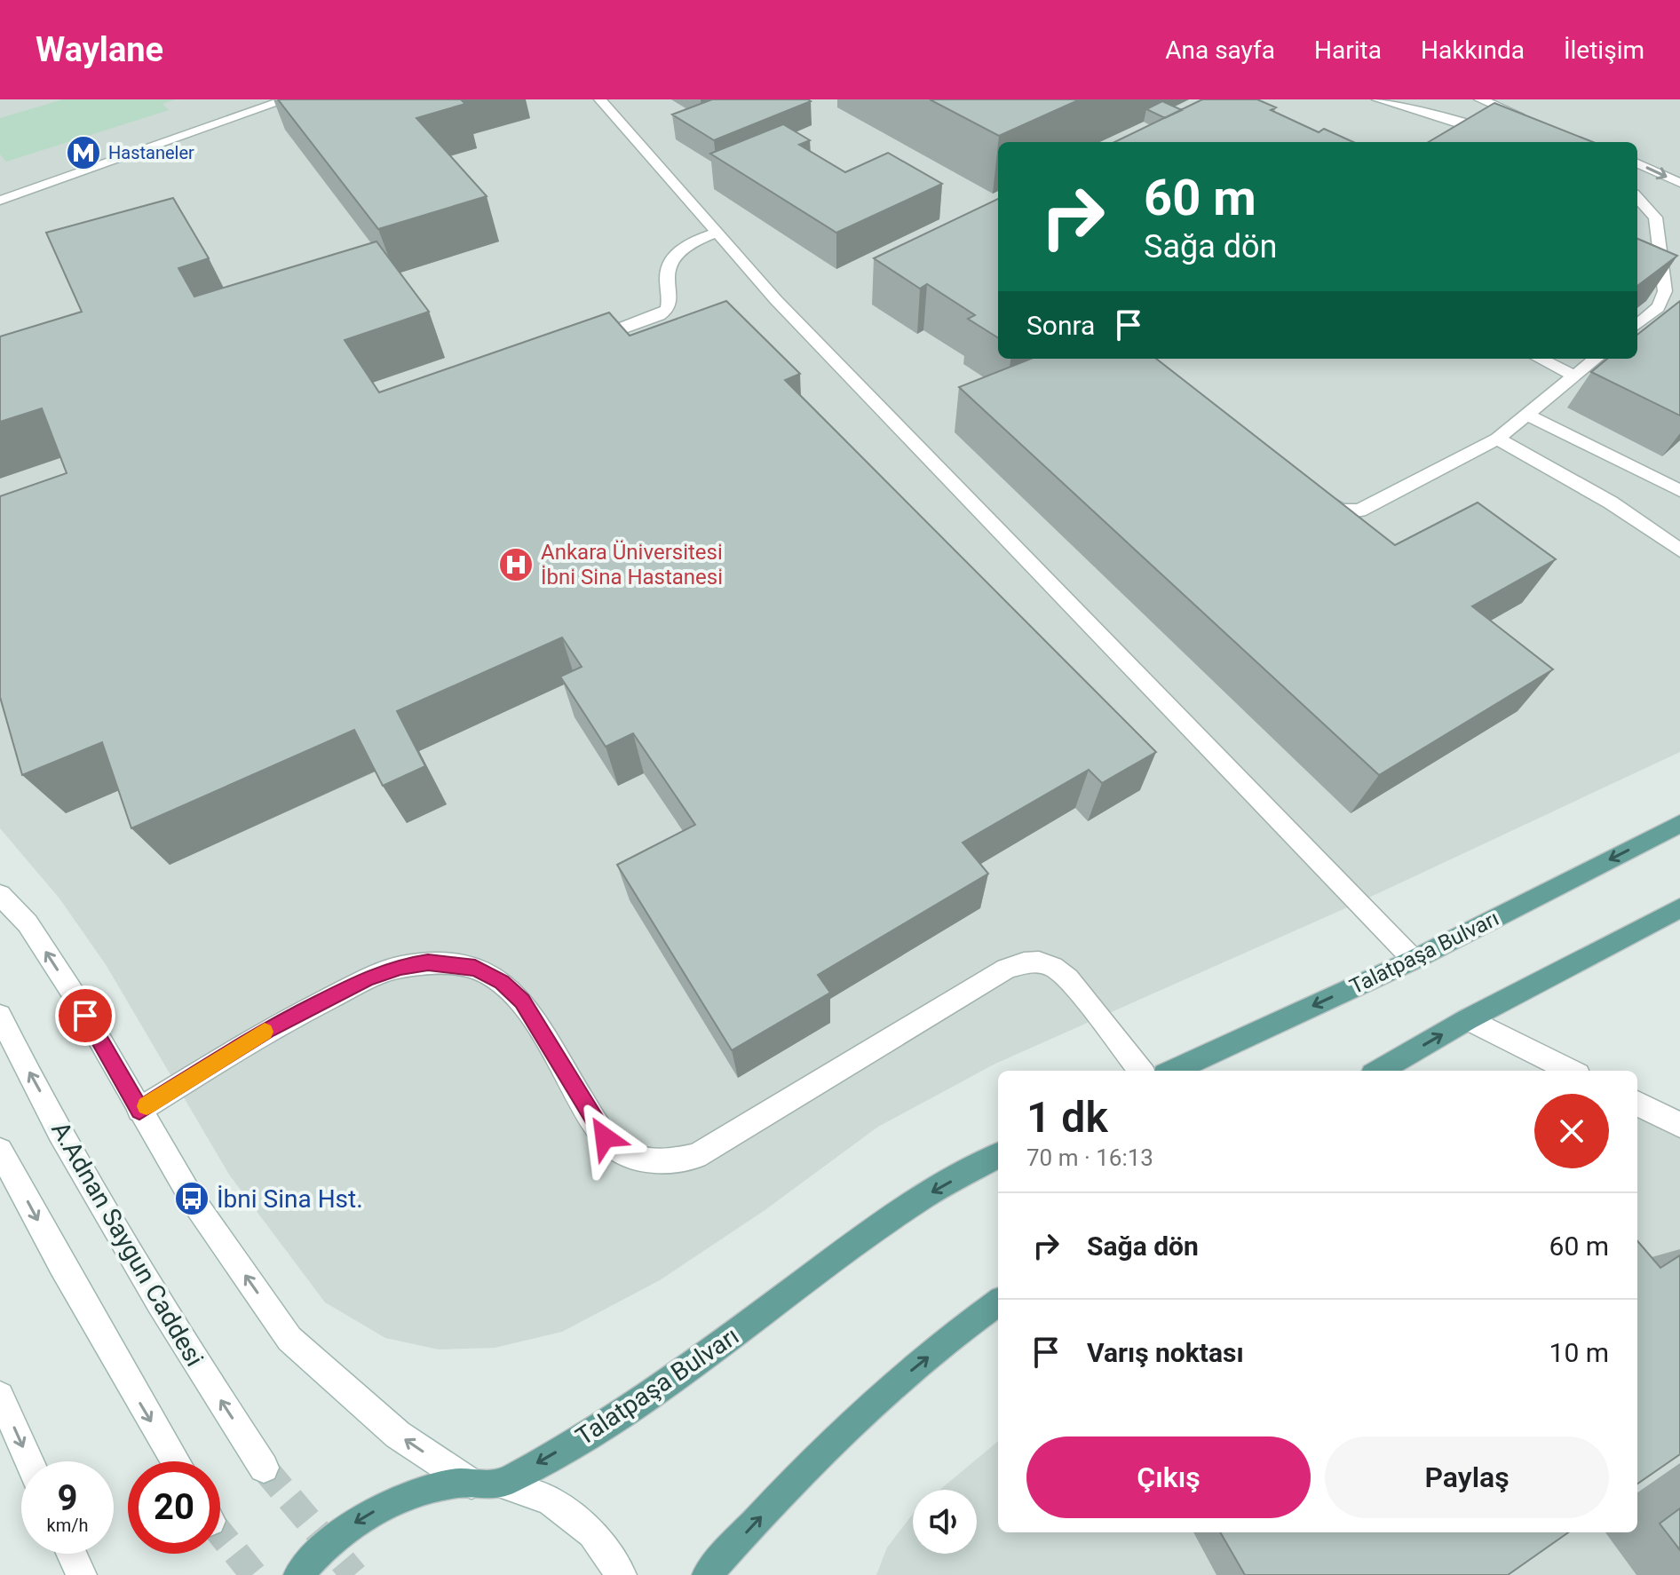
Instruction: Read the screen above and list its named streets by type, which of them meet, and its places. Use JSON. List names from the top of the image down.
{
  "streets": {
    "main road": ["Talatpaşa Bulvarı", "A.Adnan Saygun Caddesi"]
  },
  "places": {
    "metro station": ["Hastaneler"],
    "hospital": ["Ankara Üniversitesi İbni Sina Hastanesi"],
    "bus stop": ["İbni Sina Hst."]
  },
  "page": {
    "header": "Waylane",
    "nav": [
      "Ana sayfa",
      "Harita",
      "Hakkında",
      "İletişim"
    ],
    "turn": ["60 m", "Sağa dön"],
    "then": "Sonra",
    "heading": ["1 dk", "70 m · 16:13"],
    "list": [
      {
        "name": "Sağa dön",
        "value": "60 m"
      },
      {
        "name": "Varış noktası",
        "value": "10 m"
      }
    ],
    "buttons": ["Çıkış", "Paylaş"],
    "speed": "9 km/h",
    "limit": "20"
  }
}
